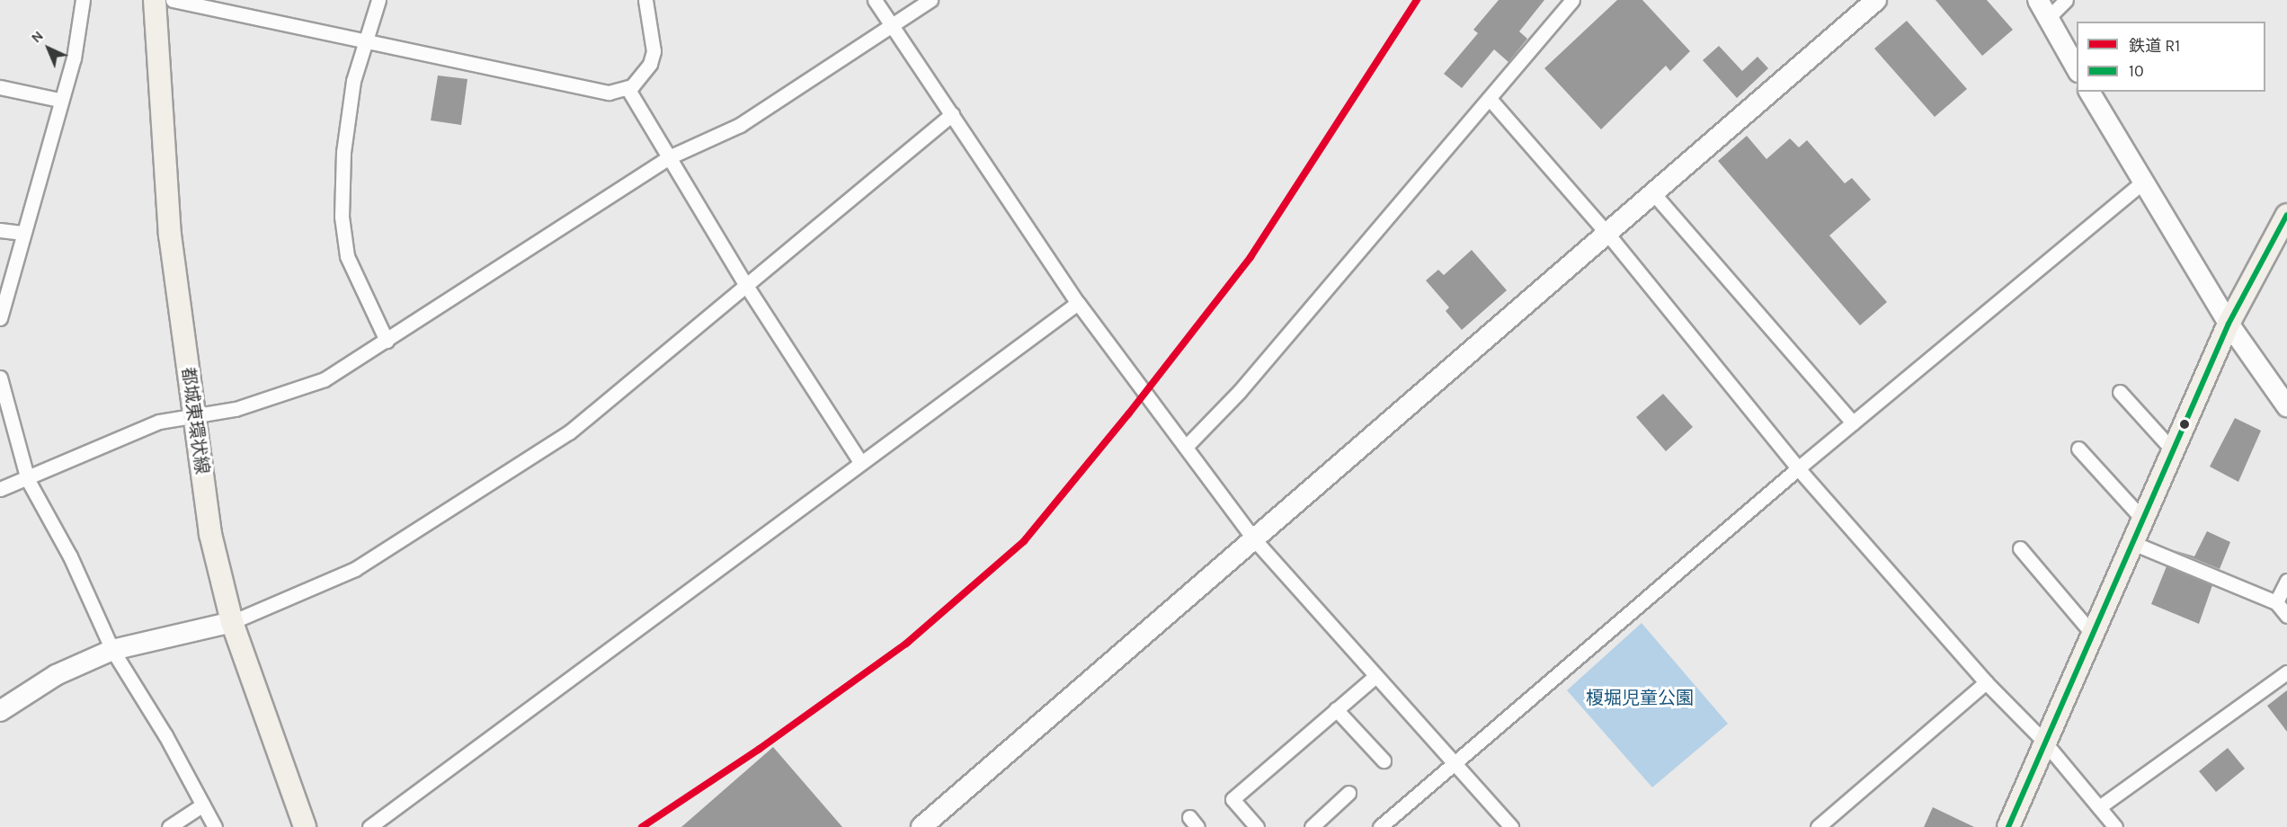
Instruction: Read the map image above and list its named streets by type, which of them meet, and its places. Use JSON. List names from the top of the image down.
{
  "streets": {
    "main road": ["都城東環状線"]
  },
  "parks": ["榎堀児童公園"],
  "lines": ["rail line R1", "transit line 10"],
  "legend": ["鉄道 R1", "10"],
  "north": "top left"
}
